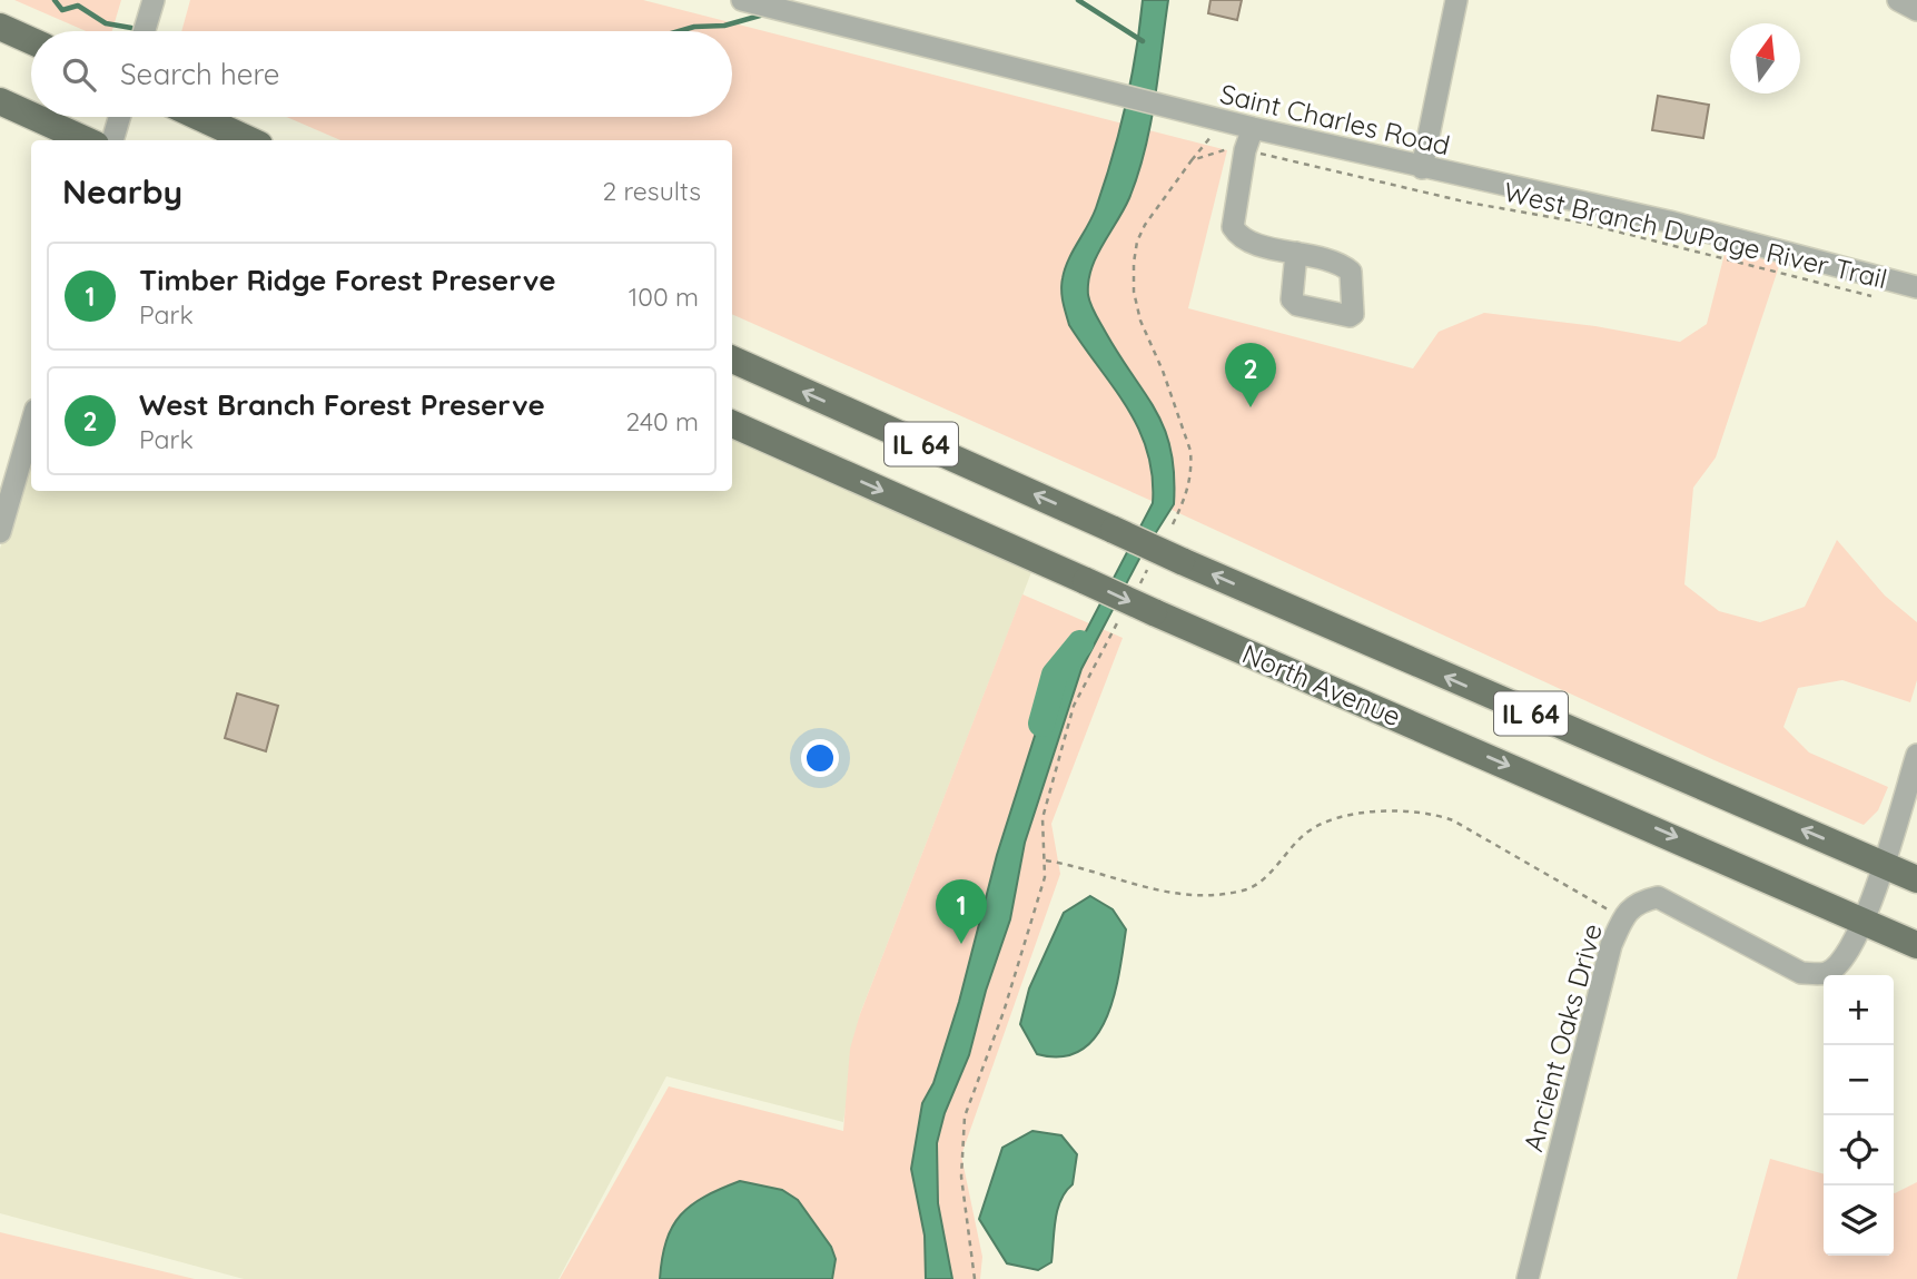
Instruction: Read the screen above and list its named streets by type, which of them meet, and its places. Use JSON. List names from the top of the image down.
{
  "streets": {
    "main road": ["IL 64", "North Avenue"],
    "street": ["Saint Charles Road", "Ancient Oaks Drive"],
    "path": ["West Branch DuPage River Trail"]
  },
  "crossings": [
    ["North Avenue", "Ancient Oaks Drive"]
  ],
  "north": "top",
  "page": {
    "search": "Search here",
    "heading": ["Nearby", "2 results"],
    "list": [
      {
        "mark": "1",
        "name": "Timber Ridge Forest Preserve",
        "note": "Park",
        "value": "100 m"
      },
      {
        "mark": "2",
        "name": "West Branch Forest Preserve",
        "note": "Park",
        "value": "240 m"
      }
    ],
    "pins": ["2", "1"],
    "map_buttons": ["+", "−"]
  }
}
